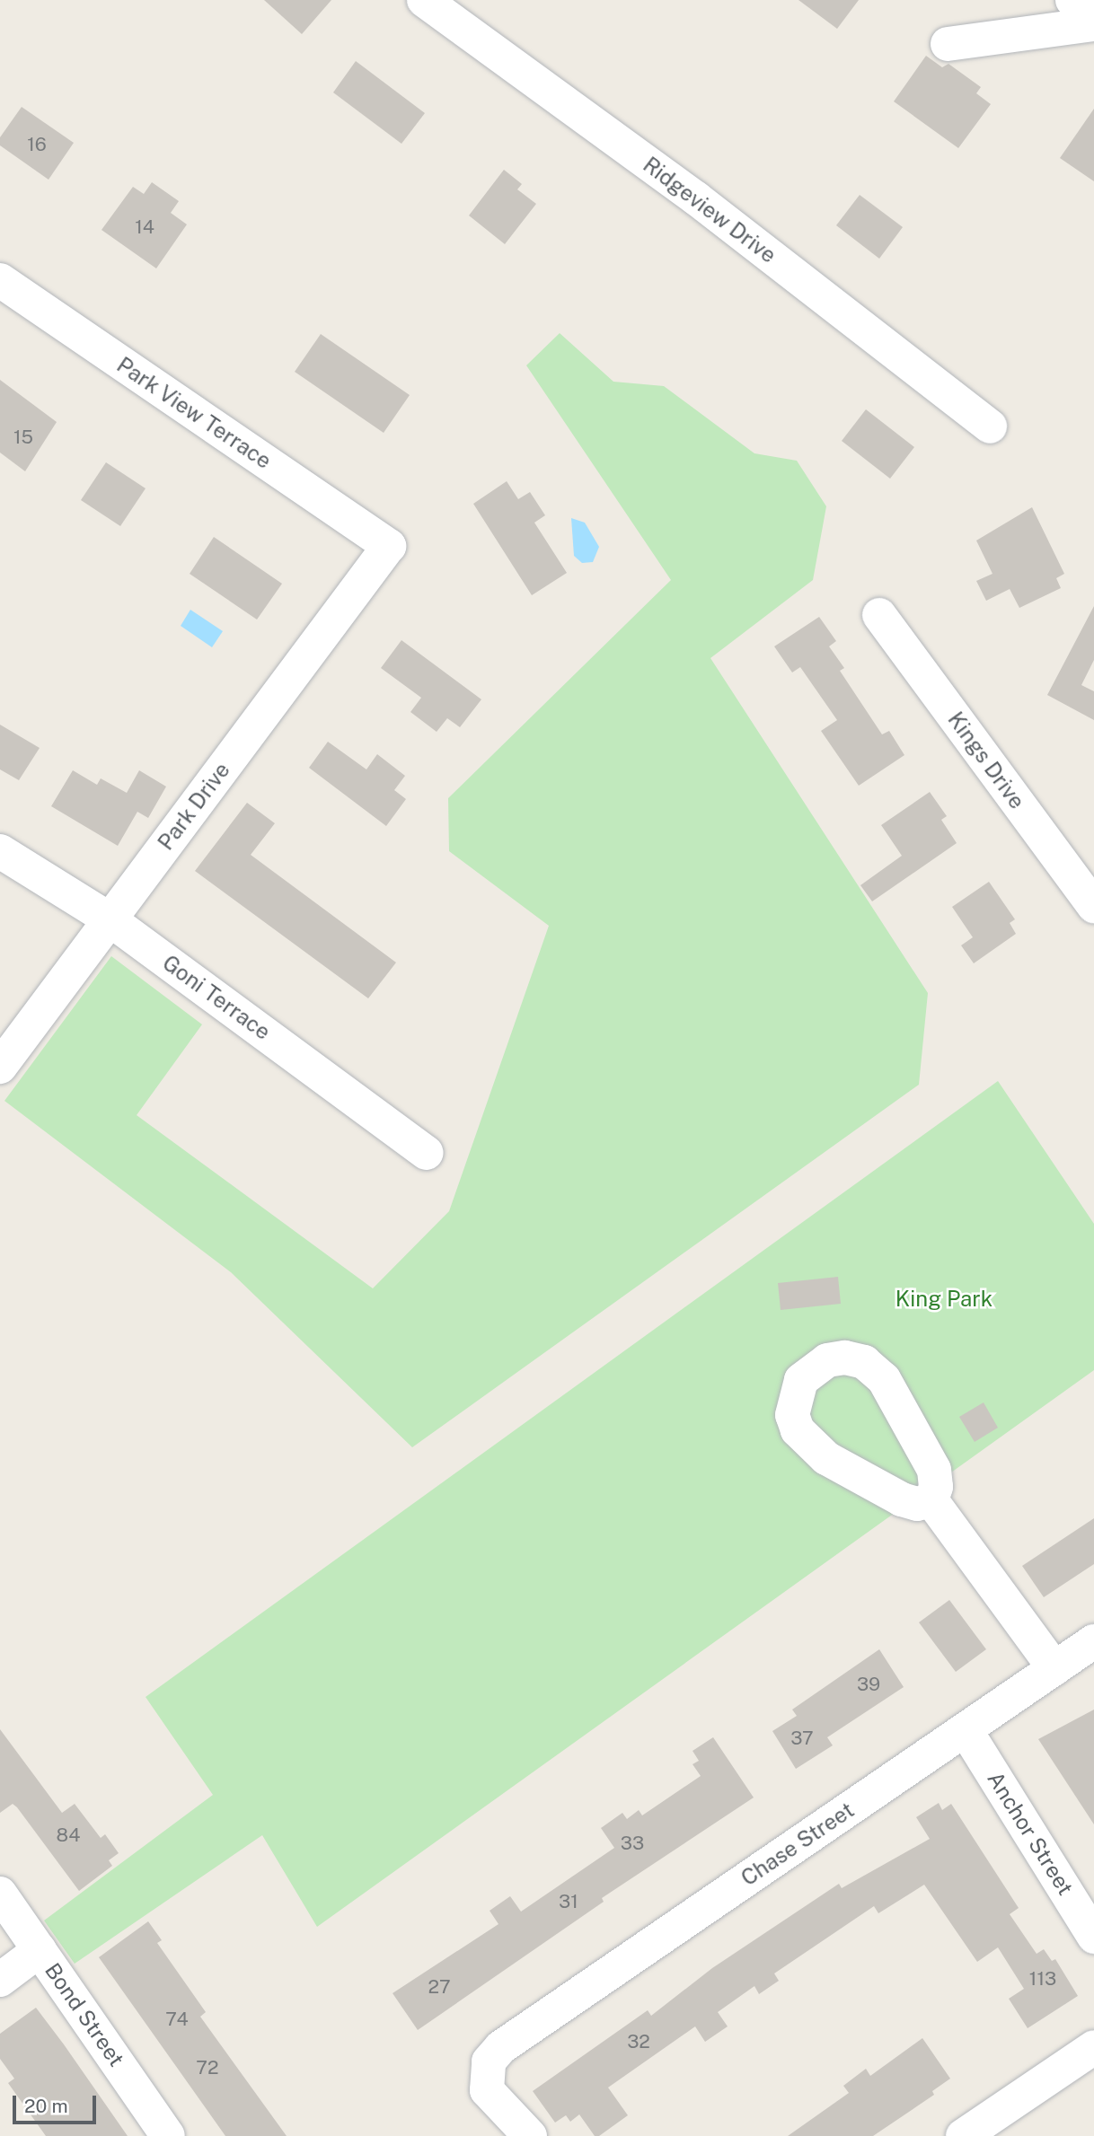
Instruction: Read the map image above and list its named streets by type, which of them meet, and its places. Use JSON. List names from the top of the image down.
{
  "streets": {
    "street": [
      "Ridgeview Drive",
      "Park View Terrace",
      "Kings Drive",
      "Park Drive",
      "Goni Terrace",
      "Anchor Street",
      "Chase Street",
      "Bond Street"
    ]
  },
  "crossings": [
    ["Park View Terrace", "Park Drive"],
    ["Park Drive", "Goni Terrace"],
    ["Anchor Street", "Chase Street"]
  ],
  "parks": ["King Park"],
  "house_numbers": [
    "16",
    "14",
    "15",
    "39",
    "37",
    "84",
    "33",
    "31",
    "113",
    "27",
    "74",
    "32",
    "72"
  ],
  "scale_bar": "20 m"
}
